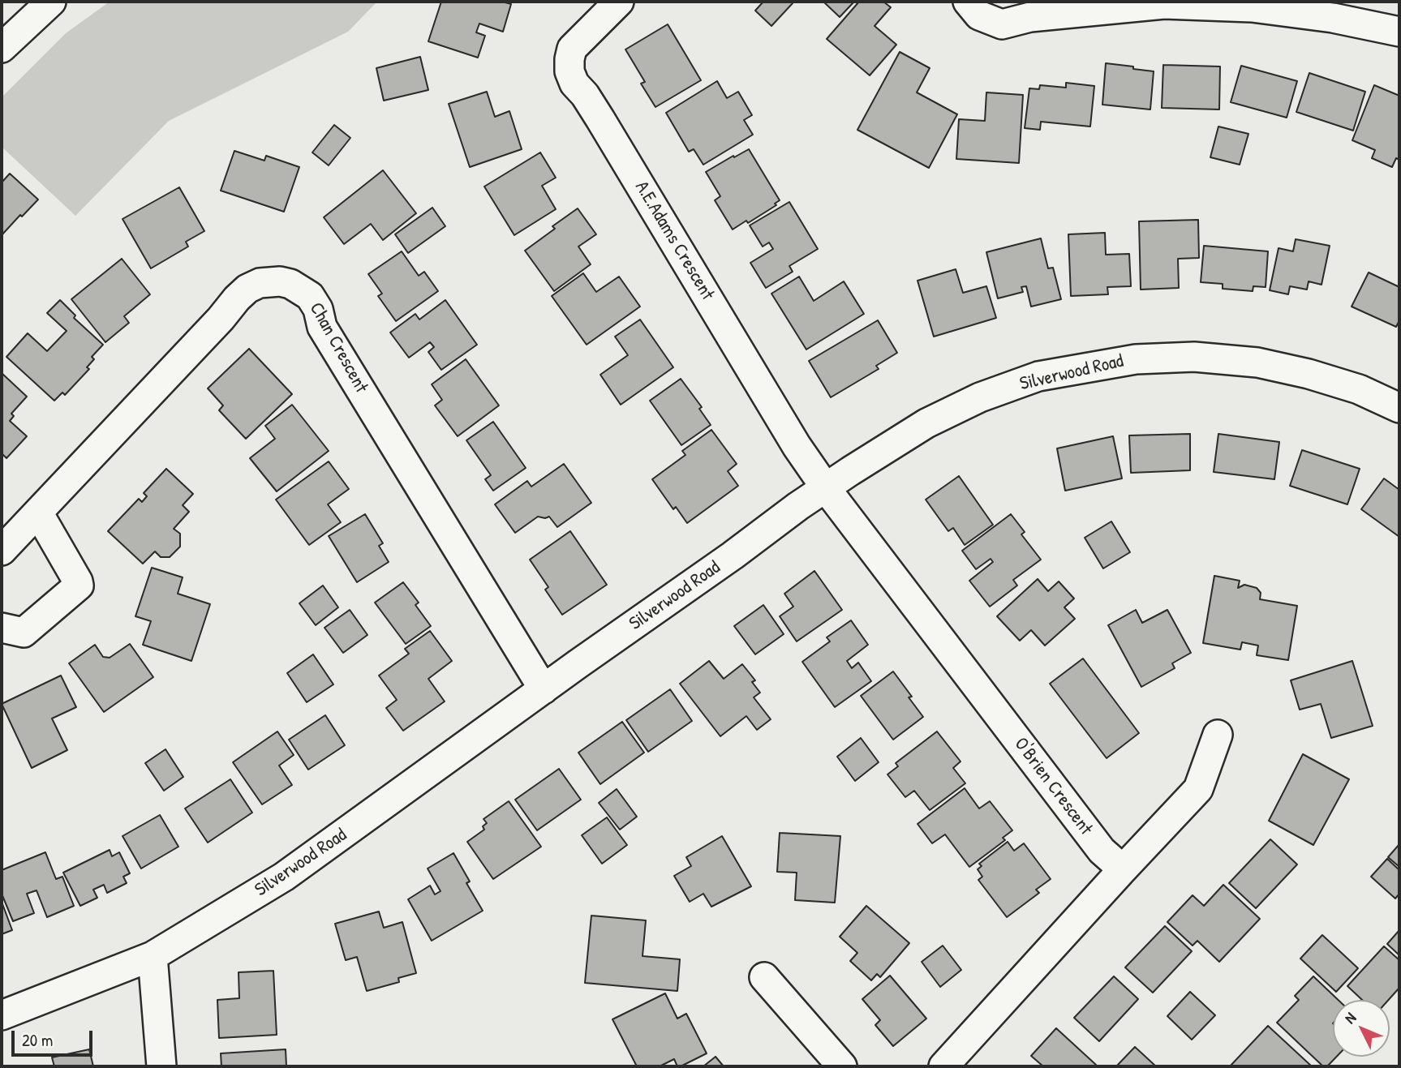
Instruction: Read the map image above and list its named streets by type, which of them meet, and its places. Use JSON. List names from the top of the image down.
{
  "streets": {
    "street": [
      "A.E.Adams Crescent",
      "Chan Crescent",
      "Silverwood Road",
      "O'Brien Crescent"
    ]
  },
  "crossings": [
    ["A.E.Adams Crescent", "Silverwood Road"],
    ["A.E.Adams Crescent", "O'Brien Crescent"],
    ["Chan Crescent", "Silverwood Road"],
    ["Silverwood Road", "O'Brien Crescent"]
  ],
  "scale_bar": "20 m",
  "north": "top left"
}
